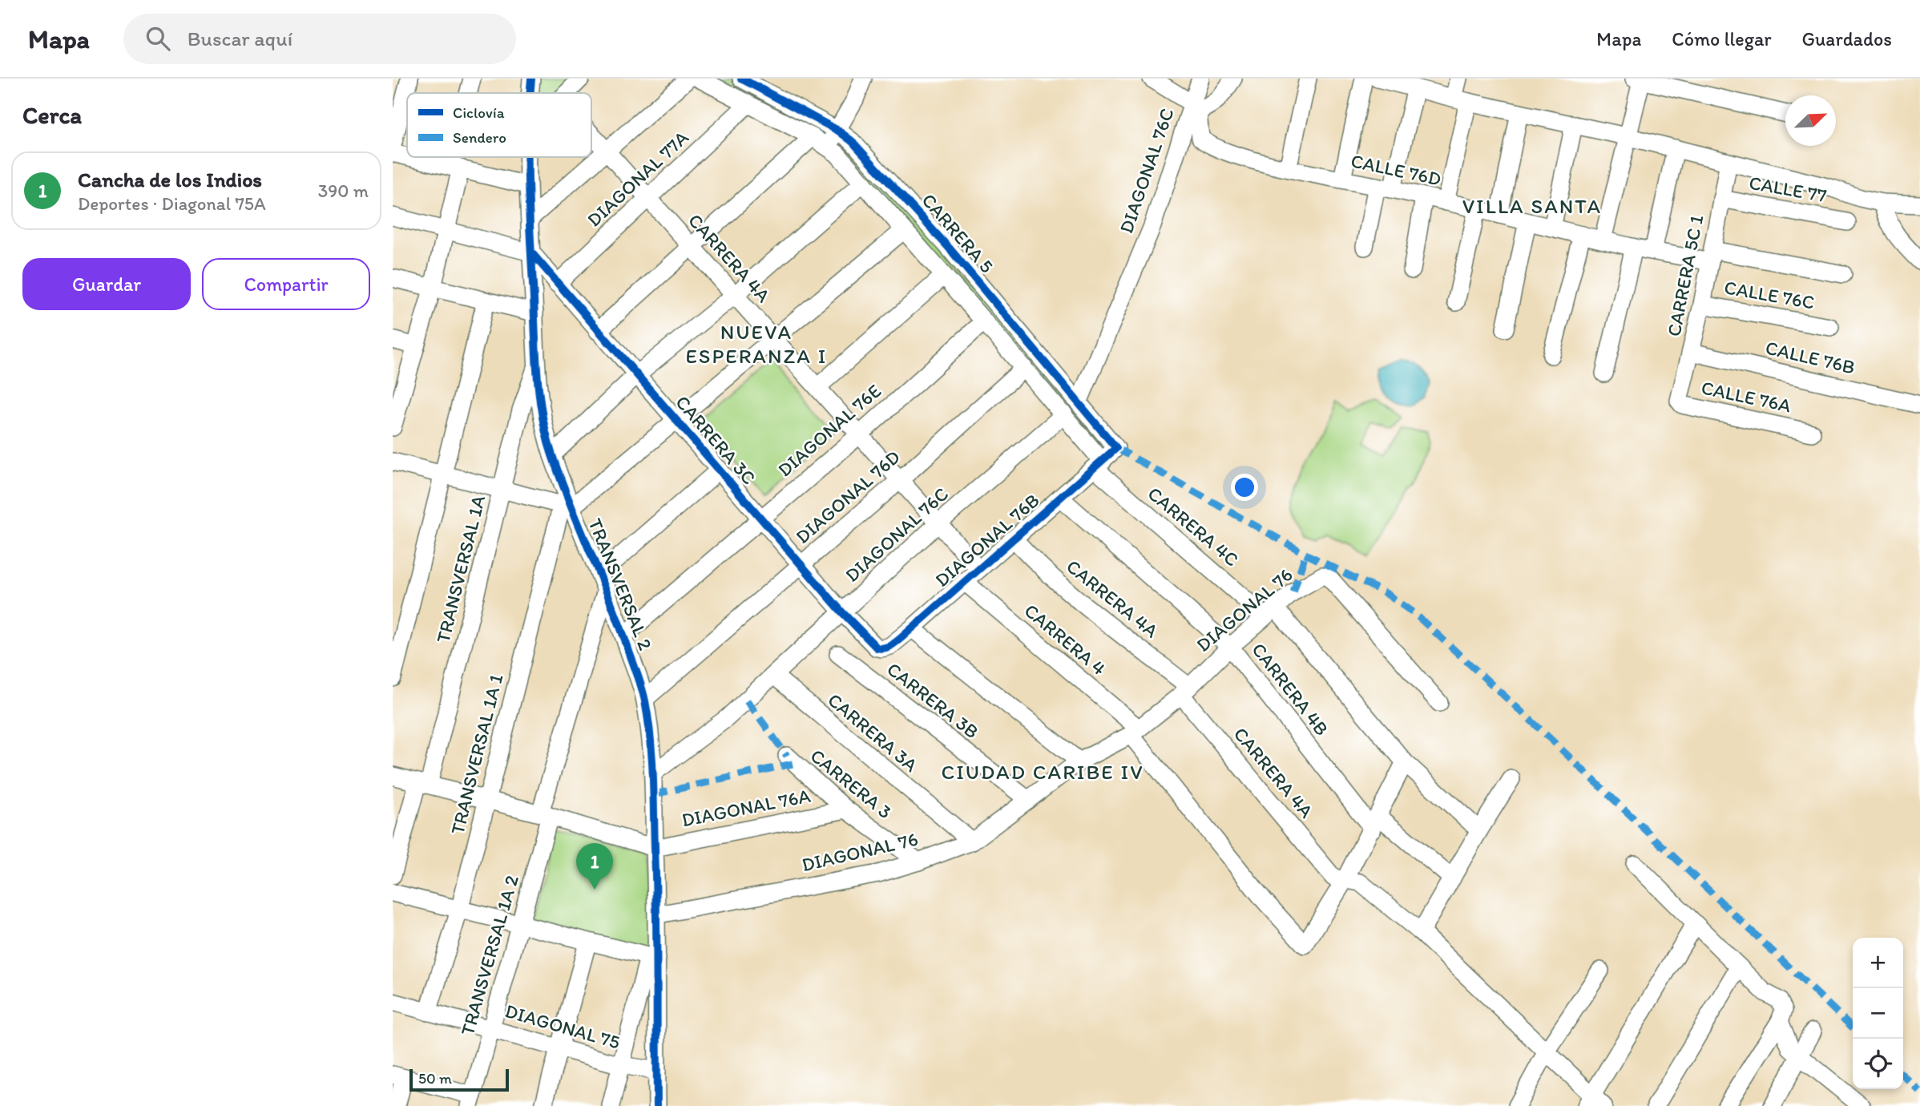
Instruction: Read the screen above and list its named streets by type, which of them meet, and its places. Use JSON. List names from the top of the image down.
{
  "streets": {
    "street": [
      "CALLE 76D",
      "DIAGONAL 76C",
      "DIAGONAL 77A",
      "CALLE 77",
      "CARRERA 5",
      "CARRERA 4A",
      "CARRERA 5C 1",
      "CALLE 76C",
      "CALLE 76B",
      "CALLE 76A",
      "DIAGONAL 76E",
      "CARRERA 3C",
      "DIAGONAL 76D",
      "CARRERA 4C",
      "DIAGONAL 76B",
      "TRANSVERSAL 1A",
      "TRANSVERSAL 2",
      "DIAGONAL 76",
      "CARRERA 4",
      "CARRERA 4B",
      "CARRERA 3B",
      "CARRERA 3A",
      "TRANSVERSAL 1A 1",
      "CARRERA 3",
      "DIAGONAL 76A",
      "TRANSVERSAL 1A 2",
      "DIAGONAL 75"
    ]
  },
  "crossings": [
    ["CALLE 76D", "DIAGONAL 76C"],
    ["CALLE 76D", "CARRERA 5C 1"],
    ["DIAGONAL 76C", "CARRERA 5"],
    ["DIAGONAL 76C", "CARRERA 4A"],
    ["DIAGONAL 76C", "CARRERA 3C"],
    ["DIAGONAL 76C", "TRANSVERSAL 2"],
    ["DIAGONAL 76C", "CARRERA 3A"],
    ["DIAGONAL 77A", "CARRERA 5"],
    ["DIAGONAL 77A", "CARRERA 4A"],
    ["DIAGONAL 77A", "CARRERA 3C"],
    ["CALLE 77", "CARRERA 5C 1"],
    ["CARRERA 5", "DIAGONAL 76E"],
    ["CARRERA 5", "DIAGONAL 76D"],
    ["CARRERA 5", "CARRERA 4C"],
    ["CARRERA 5", "DIAGONAL 76B"],
    ["CARRERA 4A", "DIAGONAL 76E"],
    ["CARRERA 4A", "DIAGONAL 76D"],
    ["CARRERA 4A", "DIAGONAL 76B"],
    ["CARRERA 4A", "DIAGONAL 76"],
    ["CARRERA 4A", "CARRERA 4"],
    ["CARRERA 5C 1", "CALLE 76C"],
    ["CARRERA 5C 1", "CALLE 76B"],
    ["CARRERA 5C 1", "CALLE 76A"],
    ["DIAGONAL 76E", "CARRERA 3C"],
    ["DIAGONAL 76E", "TRANSVERSAL 2"],
    ["CARRERA 3C", "DIAGONAL 76D"],
    ["CARRERA 3C", "DIAGONAL 76B"],
    ["CARRERA 3C", "TRANSVERSAL 2"],
    ["DIAGONAL 76D", "TRANSVERSAL 2"],
    ["CARRERA 4C", "DIAGONAL 76B"],
    ["CARRERA 4C", "DIAGONAL 76"],
    ["DIAGONAL 76B", "CARRERA 4"],
    ["DIAGONAL 76B", "CARRERA 4B"],
    ["TRANSVERSAL 1A", "TRANSVERSAL 2"],
    ["TRANSVERSAL 2", "DIAGONAL 76"],
    ["TRANSVERSAL 2", "TRANSVERSAL 1A 1"],
    ["TRANSVERSAL 2", "DIAGONAL 76A"],
    ["TRANSVERSAL 2", "TRANSVERSAL 1A 2"],
    ["TRANSVERSAL 2", "DIAGONAL 75"],
    ["DIAGONAL 76", "CARRERA 4"],
    ["DIAGONAL 76", "CARRERA 4B"],
    ["DIAGONAL 76", "CARRERA 3B"],
    ["DIAGONAL 76", "CARRERA 3A"],
    ["DIAGONAL 76", "CARRERA 3"],
    ["TRANSVERSAL 1A 1", "DIAGONAL 75"],
    ["CARRERA 3", "DIAGONAL 76A"],
    ["TRANSVERSAL 1A 2", "DIAGONAL 75"]
  ],
  "districts": ["VILLA SANTA", "NUEVA ESPERANZA I", "CIUDAD CARIBE IV"],
  "legend": ["Ciclovía", "Sendero"],
  "scale_bar": "50 m",
  "north": "top right",
  "page": {
    "header": "Mapa",
    "search": "Buscar aquí",
    "nav": ["Mapa", "Cómo llegar", "Guardados"],
    "heading": "Cerca",
    "list": [
      {
        "mark": "1",
        "name": "Cancha de los Indios",
        "note": "Deportes · Diagonal 75A",
        "value": "390 m"
      }
    ],
    "buttons": ["Guardar", "Compartir"],
    "pins": "1",
    "map_buttons": ["+", "−"],
    "scale": "50 m"
  }
}
